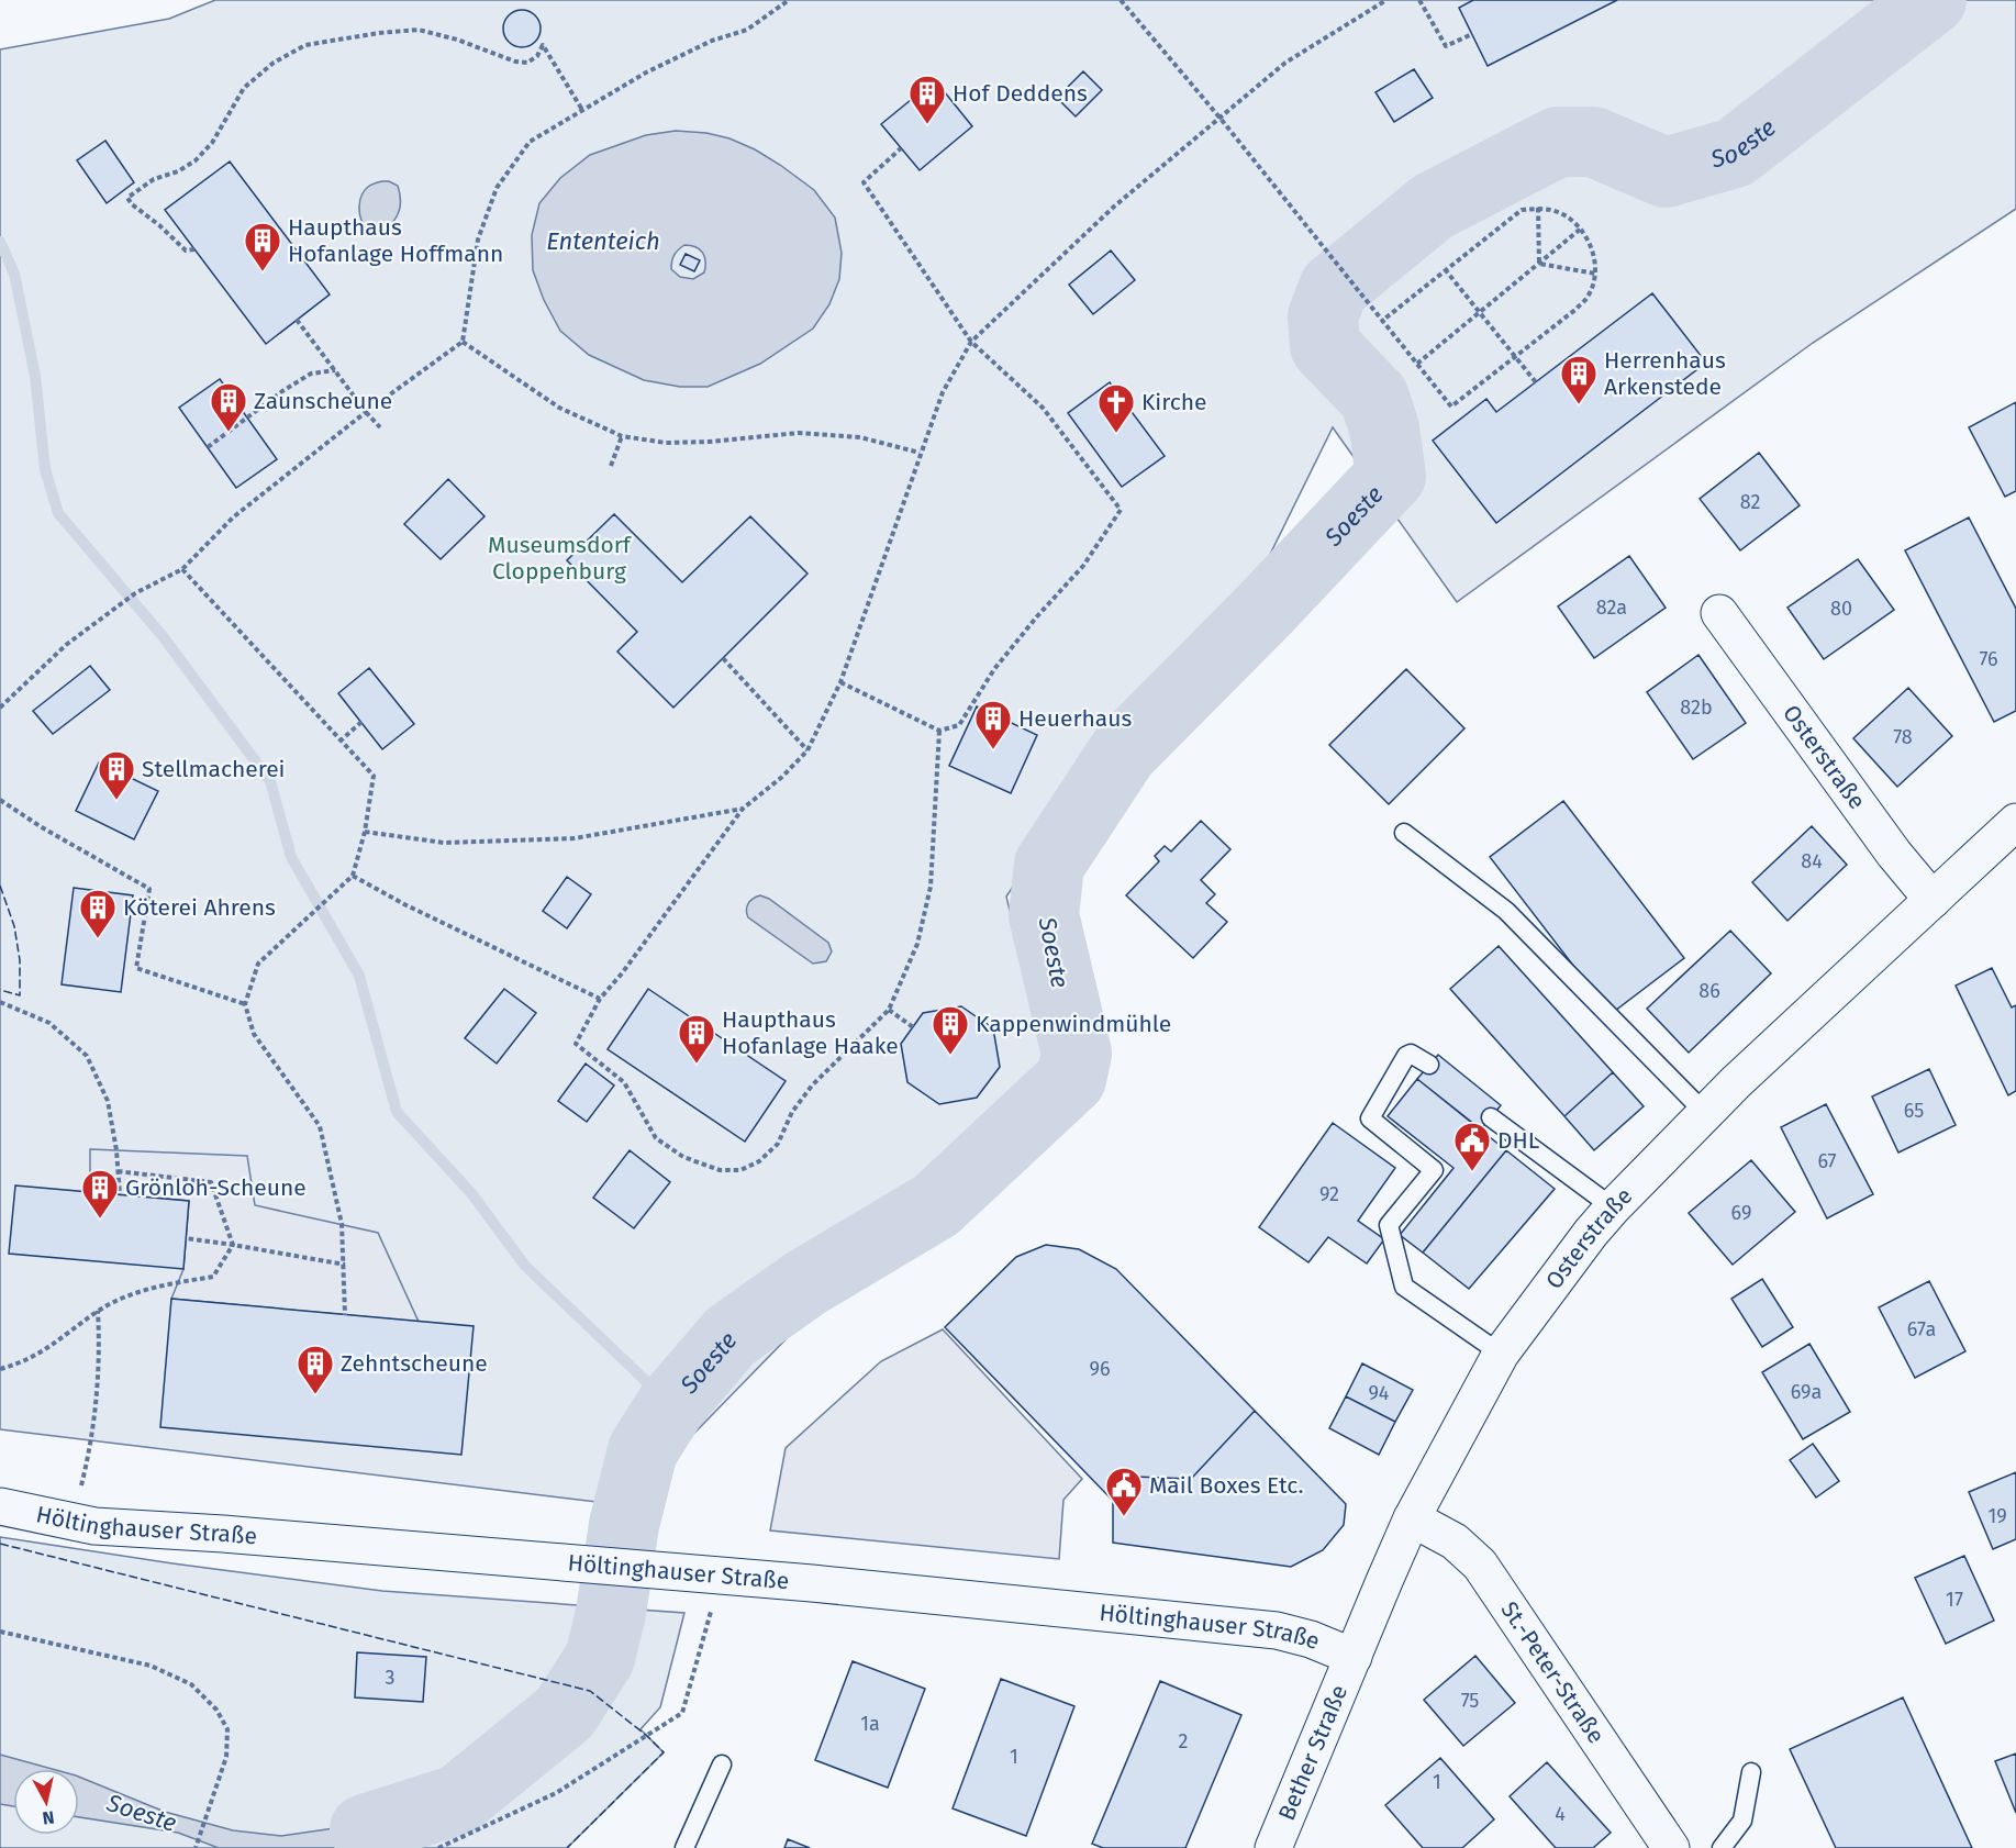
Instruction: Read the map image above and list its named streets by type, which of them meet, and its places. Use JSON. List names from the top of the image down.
{
  "streets": {
    "street": [
      "Osterstraße",
      "Höltinghauser Straße",
      "St.-Peter-Straße",
      "Bether Straße"
    ]
  },
  "crossings": [
    ["Osterstraße", "Höltinghauser Straße"],
    ["Osterstraße", "St.-Peter-Straße"],
    ["Osterstraße", "Bether Straße"],
    ["Höltinghauser Straße", "Bether Straße"]
  ],
  "water": ["Soeste", "Ententeich"],
  "parks": ["Museumsdorf Cloppenburg"],
  "places": {
    "building": [
      "Hof Deddens",
      "Haupthaus Hofanlage Hoffmann",
      "Herrenhaus Arkenstede",
      "Zaunscheune",
      "Heuerhaus",
      "Stellmacherei",
      "Köterei Ahrens",
      "Kappenwindmühle",
      "Haupthaus Hofanlage Haake",
      "Grönloh-Scheune",
      "Zehntscheune"
    ],
    "church": ["Kirche"],
    "public building": ["DHL", "Mail Boxes Etc."]
  },
  "house_numbers": [
    "82",
    "82a",
    "80",
    "76",
    "82b",
    "78",
    "84",
    "86",
    "65",
    "67",
    "92",
    "69",
    "67a",
    "96",
    "69a",
    "94",
    "19",
    "17",
    "3",
    "75",
    "1a",
    "2",
    "1",
    "1",
    "4"
  ],
  "north": "bottom"
}
